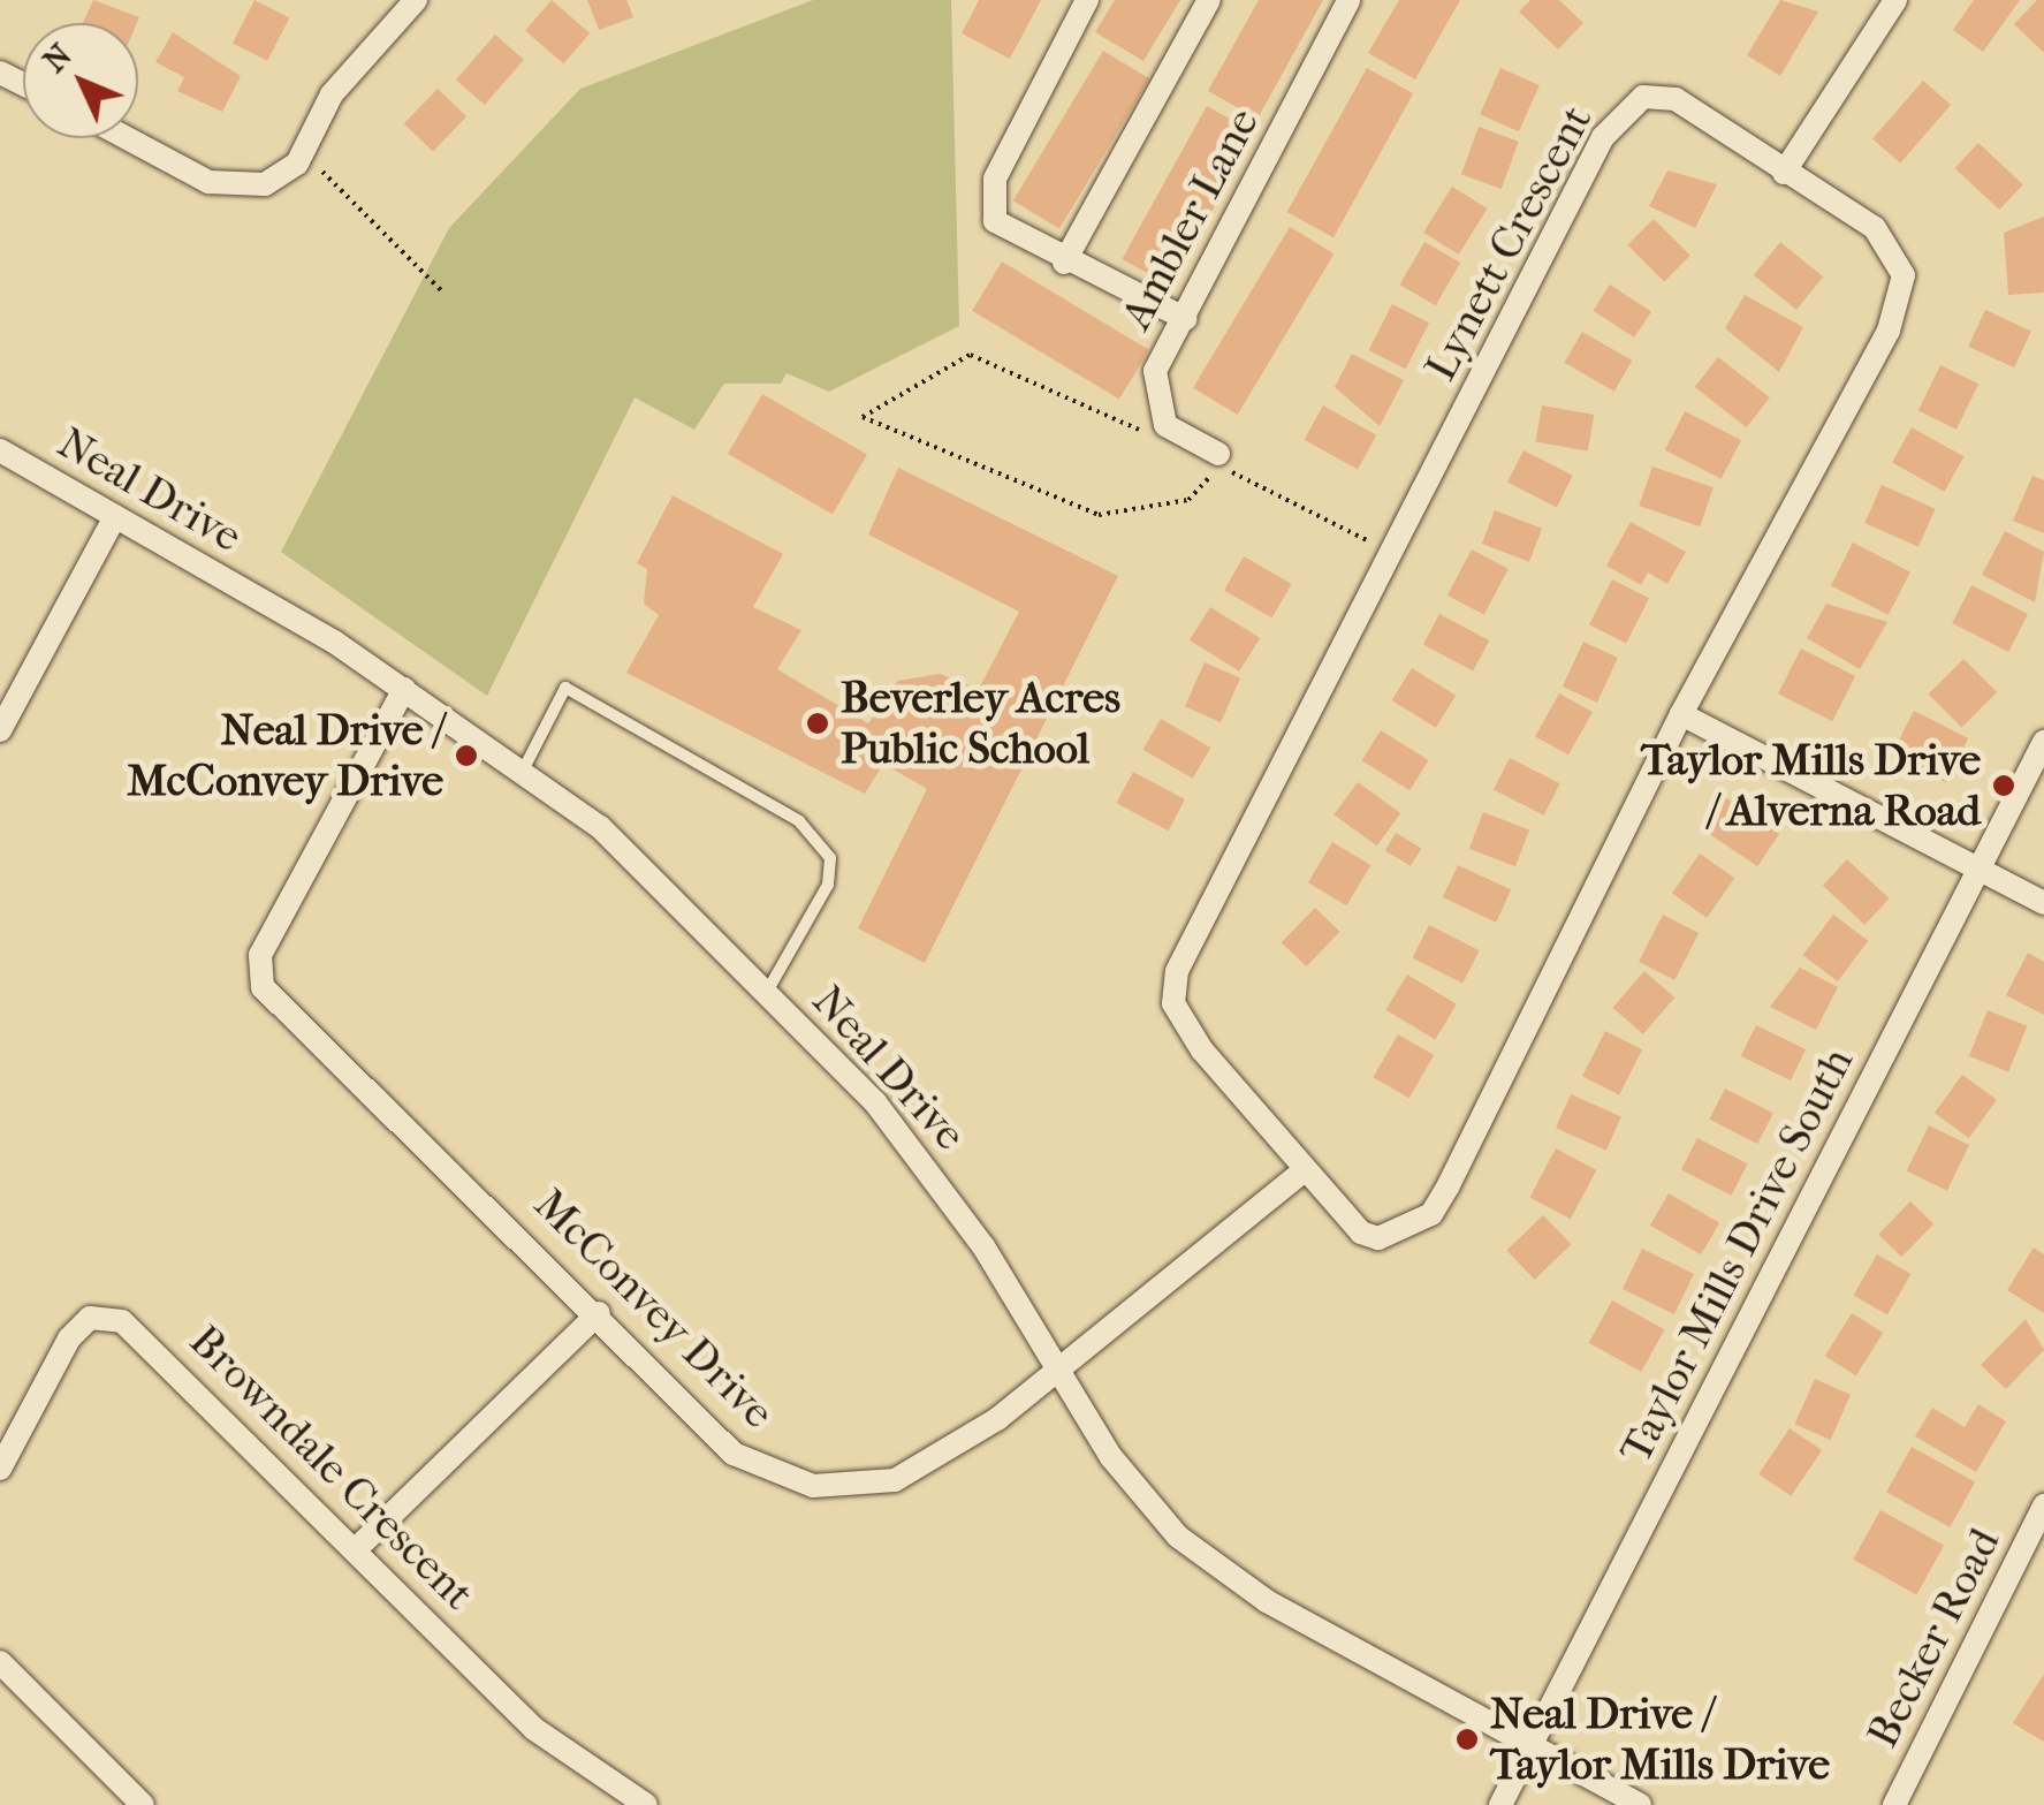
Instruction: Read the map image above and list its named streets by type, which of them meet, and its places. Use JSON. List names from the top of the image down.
{
  "streets": {
    "street": [
      "Ambler Lane",
      "Lynett Crescent",
      "Neal Drive",
      "Taylor Mills Drive South",
      "McConvey Drive",
      "Browndale Crescent",
      "Becker Road"
    ]
  },
  "crossings": [
    ["Lynett Crescent", "McConvey Drive"],
    ["Neal Drive", "Taylor Mills Drive South"],
    ["Neal Drive", "McConvey Drive"]
  ],
  "places": [
    "Beverley Acres Public School",
    "Neal Drive / McConvey Drive",
    "Taylor Mills Drive / Alverna Road",
    "Neal Drive / Taylor Mills Drive"
  ],
  "north": "top left"
}
